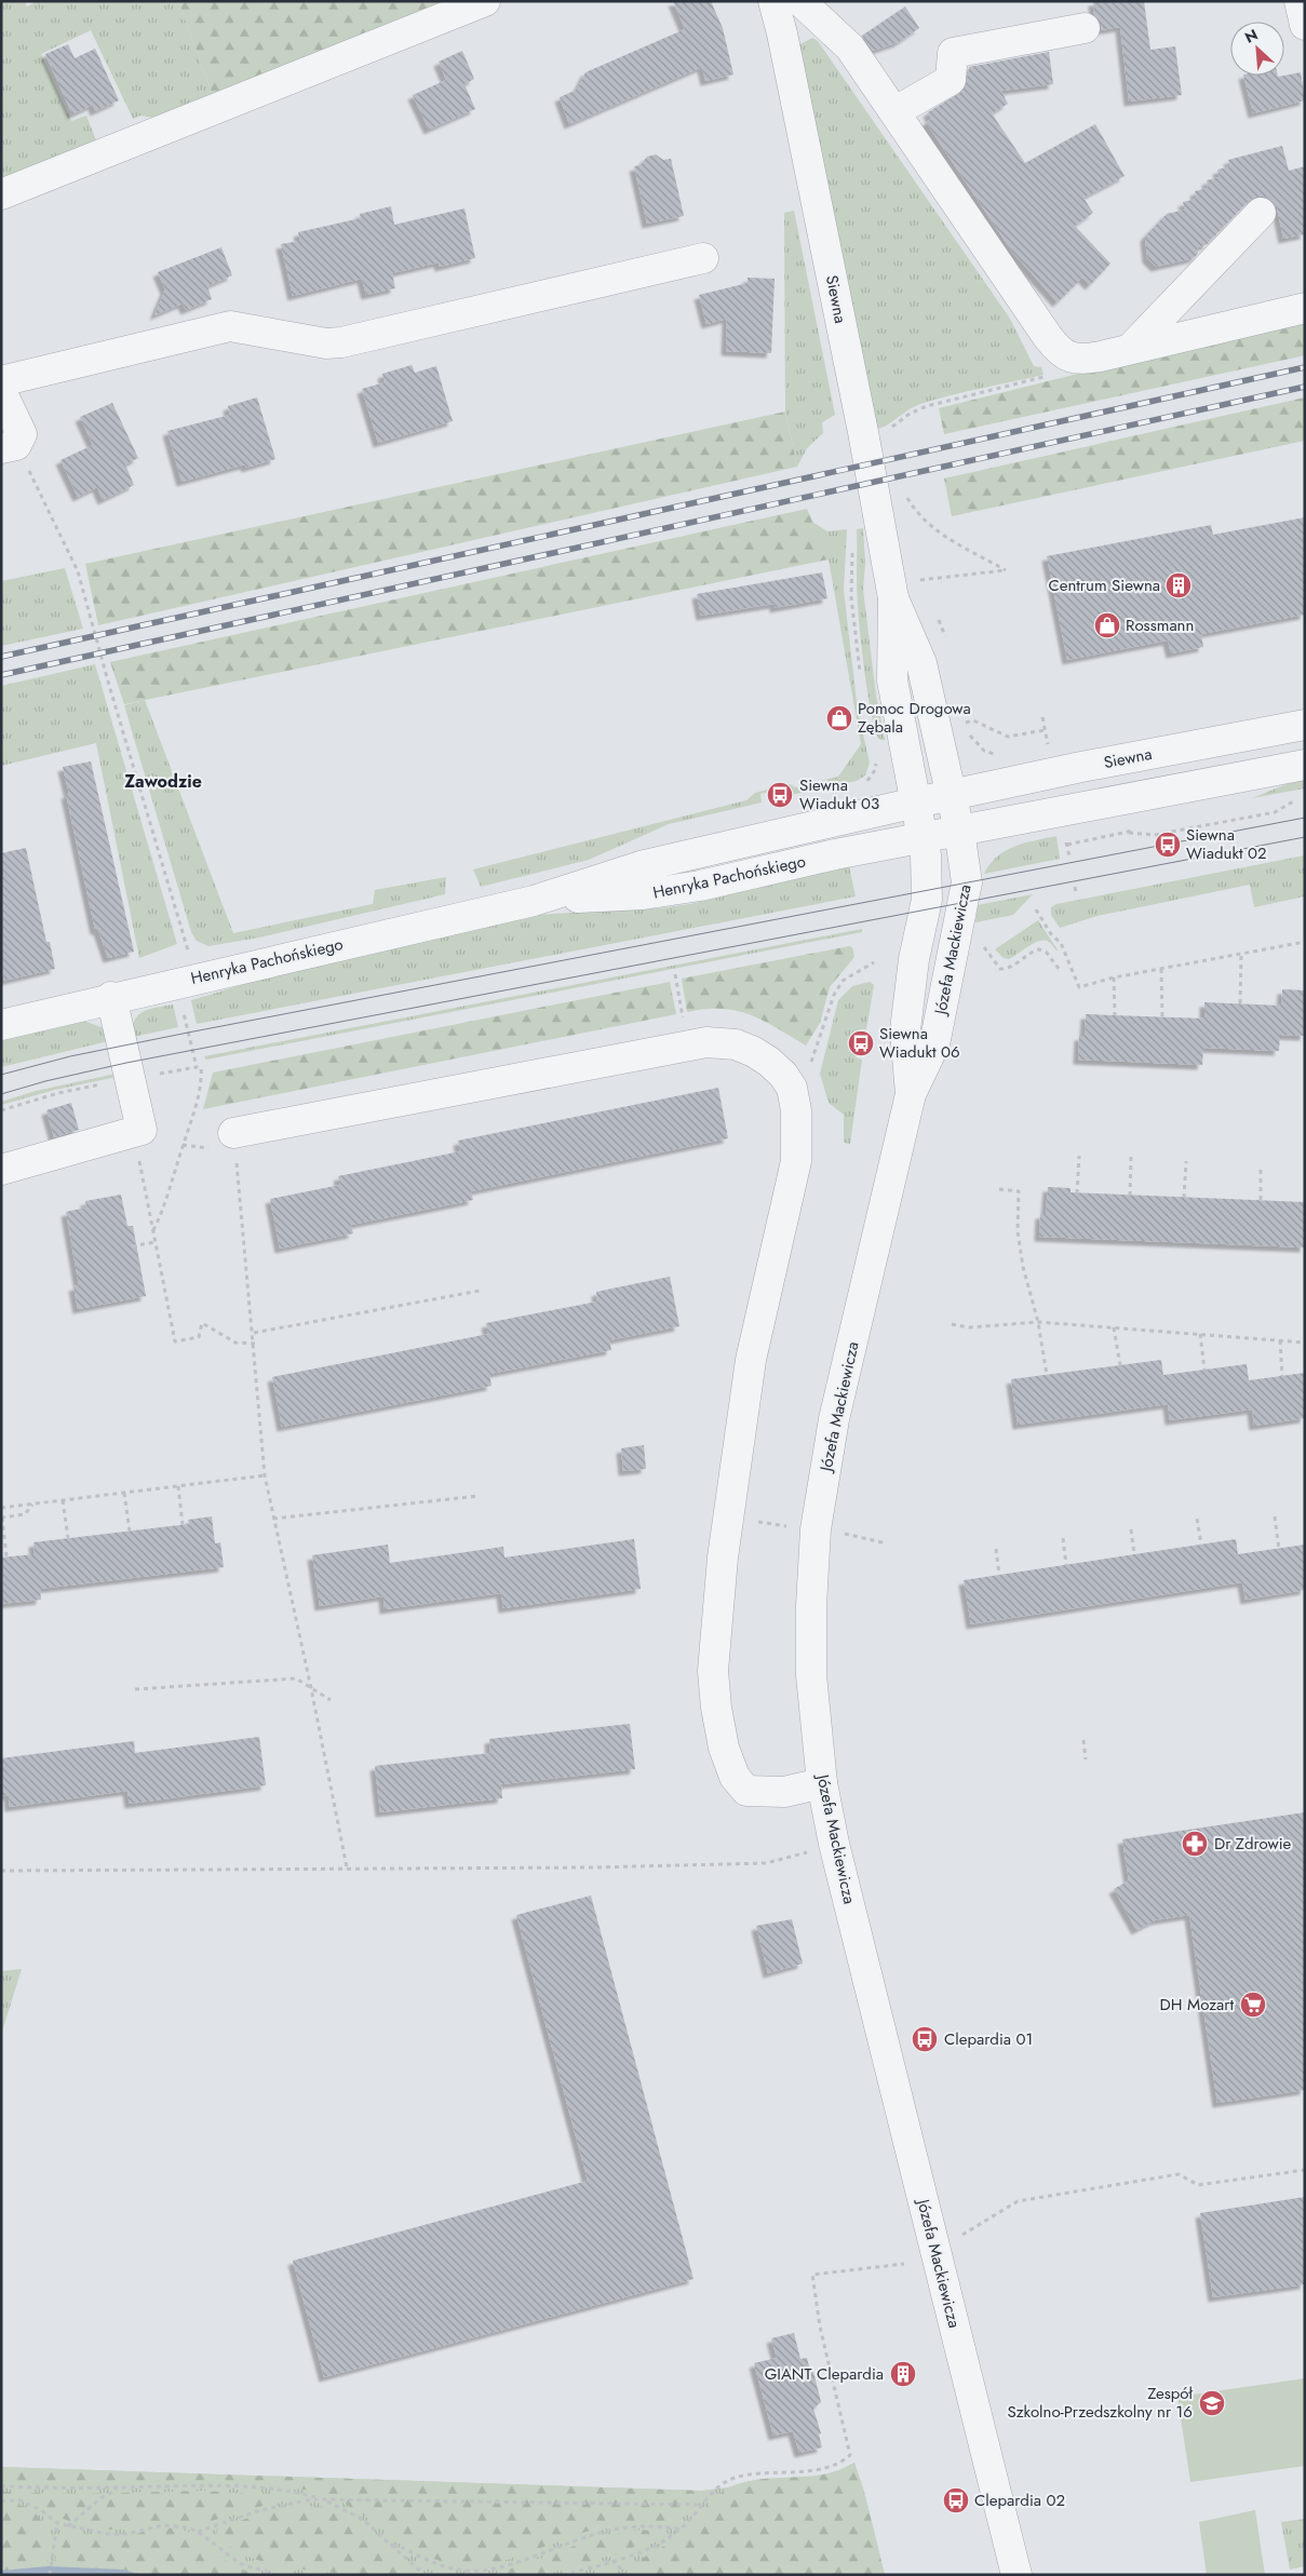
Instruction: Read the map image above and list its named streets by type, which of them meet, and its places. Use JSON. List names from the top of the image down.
{
  "streets": {
    "street": ["Siewna", "Henryka Pachońskiego", "Józefa Mackiewicza"]
  },
  "crossings": [
    ["Siewna", "Henryka Pachońskiego"],
    ["Siewna", "Józefa Mackiewicza"],
    ["Henryka Pachońskiego", "Józefa Mackiewicza"]
  ],
  "districts": ["Zawodzie"],
  "places": {
    "building": ["Centrum Siewna", "GIANT Clepardia"],
    "shop": ["Rossmann", "Pomoc Drogowa Zębala"],
    "bus stop": [
      "Siewna Wiadukt 03",
      "Siewna Wiadukt 02",
      "Siewna Wiadukt 06",
      "Clepardia 01",
      "Clepardia 02"
    ],
    "pharmacy": ["Dr Zdrowie"],
    "supermarket": ["DH Mozart"],
    "school or university": ["Zespół Szkolno-Przedszkolny nr 16"]
  },
  "north": "top left"
}
